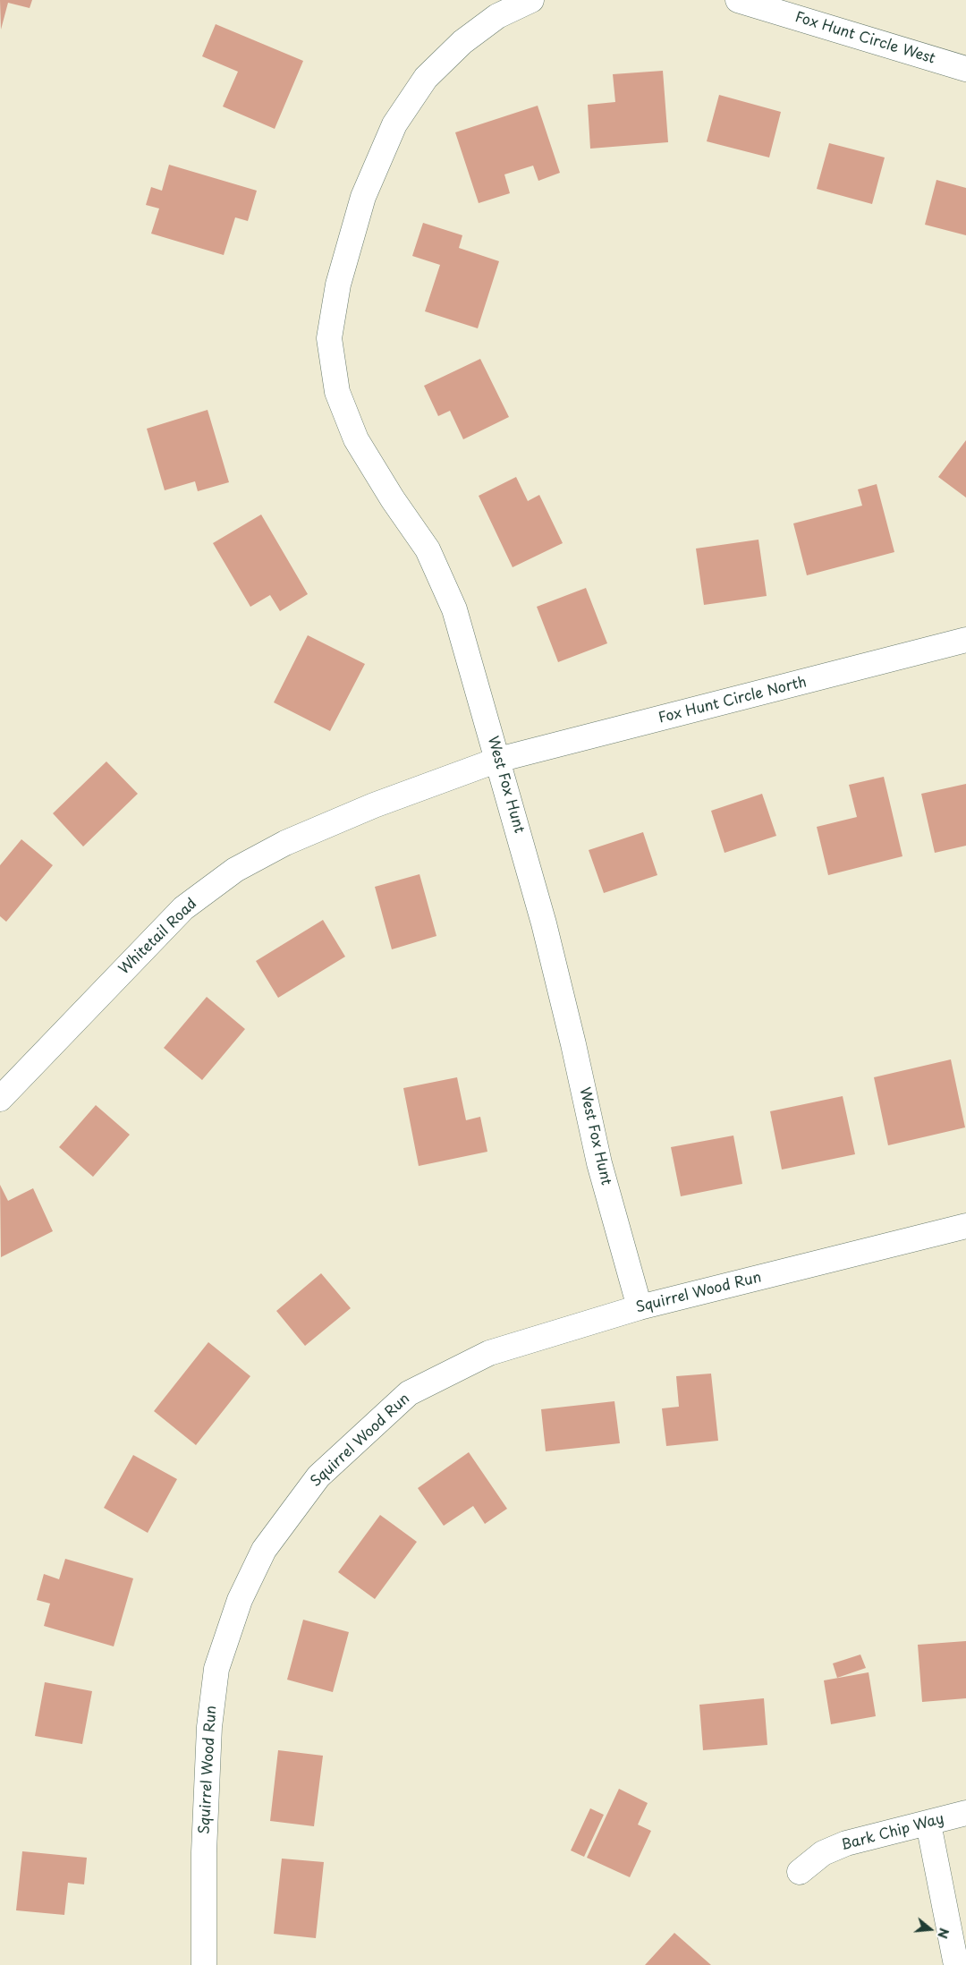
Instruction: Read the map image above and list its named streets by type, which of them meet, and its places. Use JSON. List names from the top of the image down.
{
  "streets": {
    "street": [
      "Fox Hunt Circle West",
      "Fox Hunt Circle North",
      "West Fox Hunt",
      "Whitetail Road",
      "Squirrel Wood Run",
      "Bark Chip Way"
    ]
  },
  "crossings": [
    ["Fox Hunt Circle North", "West Fox Hunt"],
    ["Fox Hunt Circle North", "Whitetail Road"],
    ["West Fox Hunt", "Whitetail Road"],
    ["West Fox Hunt", "Squirrel Wood Run"]
  ],
  "north": "right"
}
